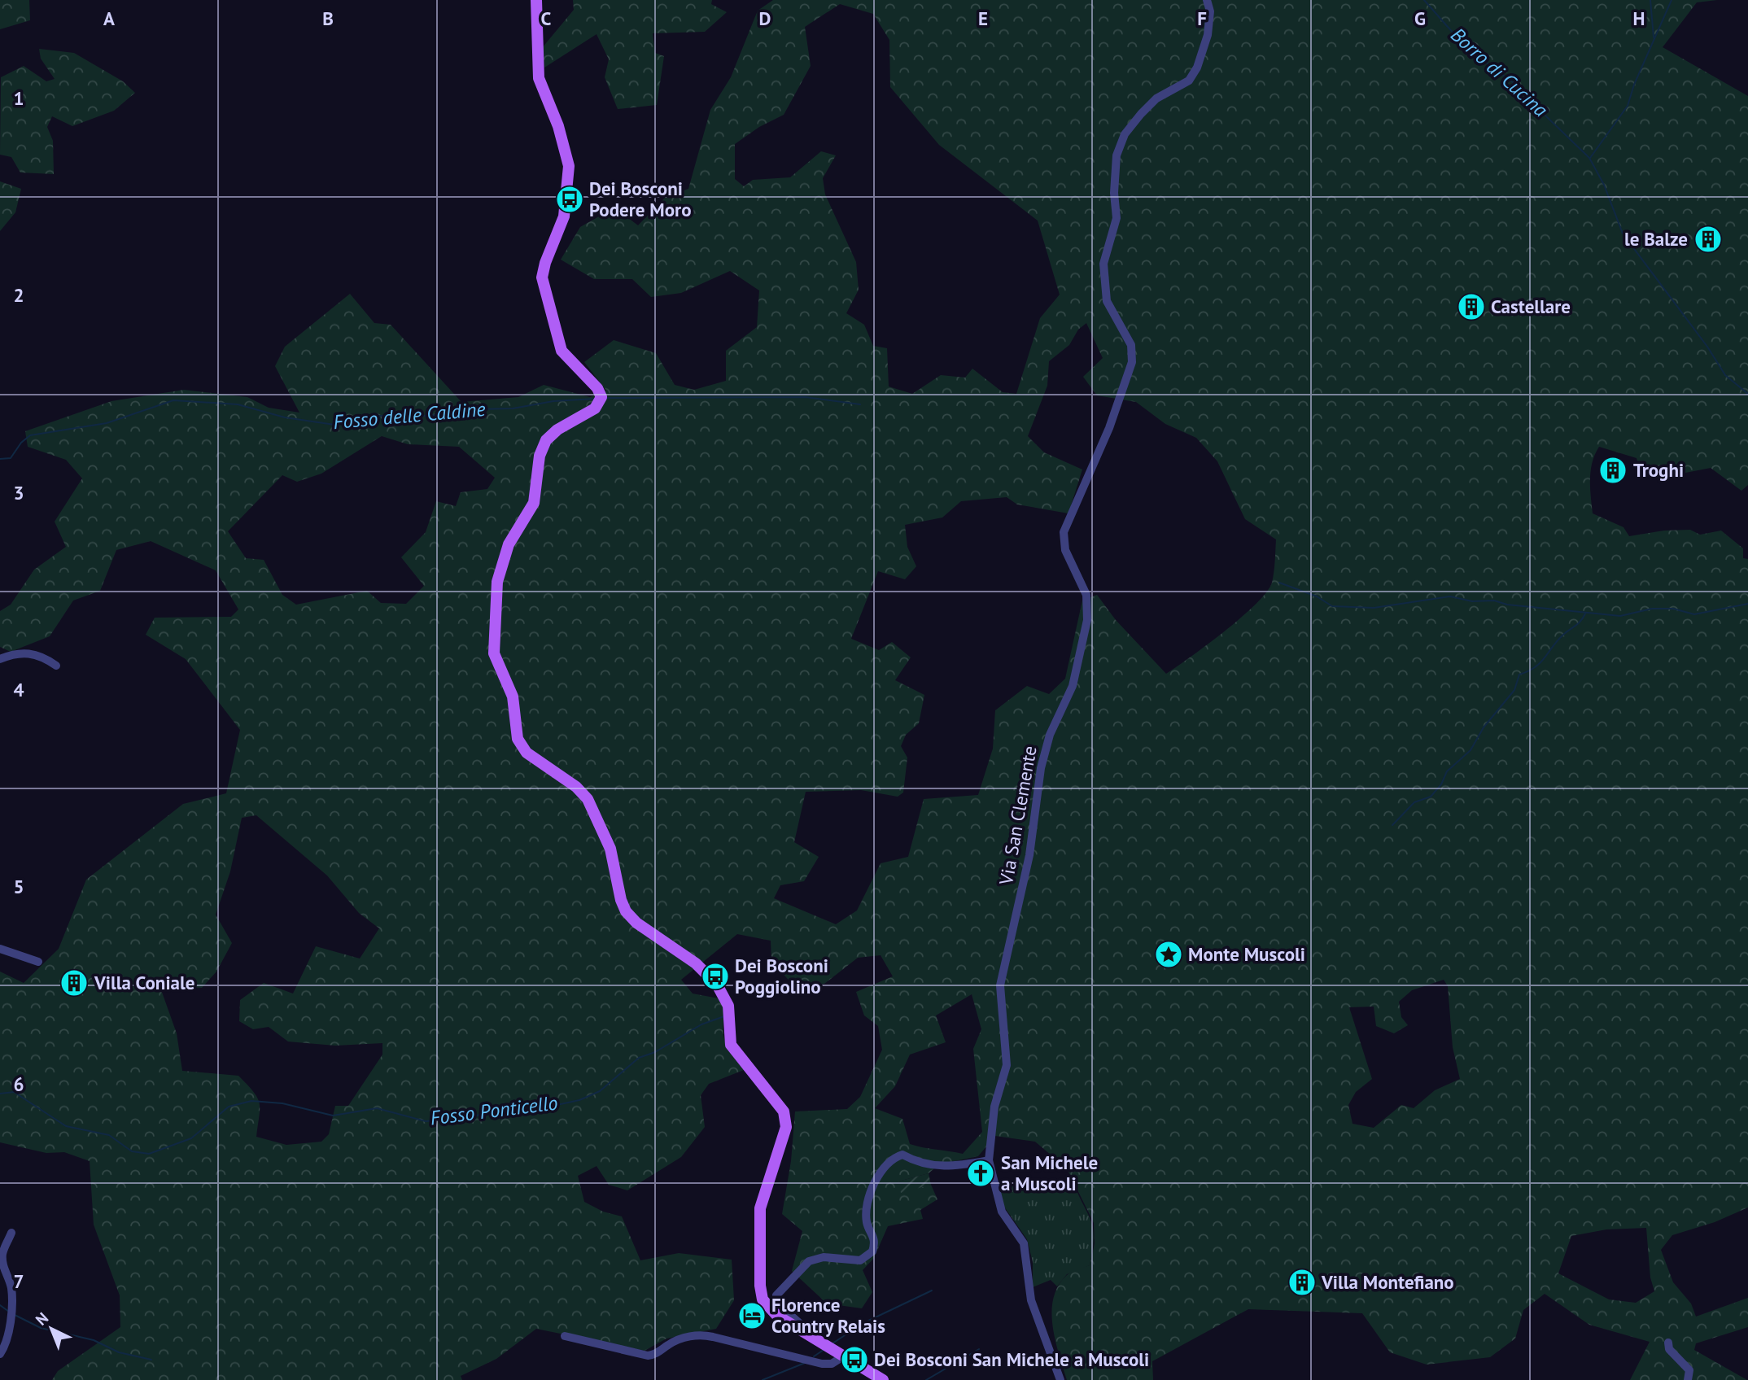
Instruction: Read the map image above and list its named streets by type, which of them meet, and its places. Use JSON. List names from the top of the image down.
{
  "streets": {
    "street": ["Via San Clemente"]
  },
  "water": ["Borro di Cucina", "Fosso delle Caldine", "Fosso Ponticello"],
  "places": {
    "bus stop": ["Dei Bosconi Podere Moro", "Dei Bosconi Poggiolino", "Dei Bosconi San Michele a Muscoli"],
    "building": [
      "le Balze",
      "Castellare",
      "Troghi",
      "Villa Coniale",
      "Villa Montefiano"
    ],
    "place": ["Monte Muscoli"],
    "church": ["San Michele a Muscoli"],
    "hotel": ["Florence Country Relais"]
  },
  "north": "top left",
  "grid": {
    "columns": [
      "A",
      "B",
      "C",
      "D",
      "E",
      "F",
      "G",
      "H"
    ],
    "rows": [
      "1",
      "2",
      "3",
      "4",
      "5",
      "6",
      "7"
    ]
  }
}
